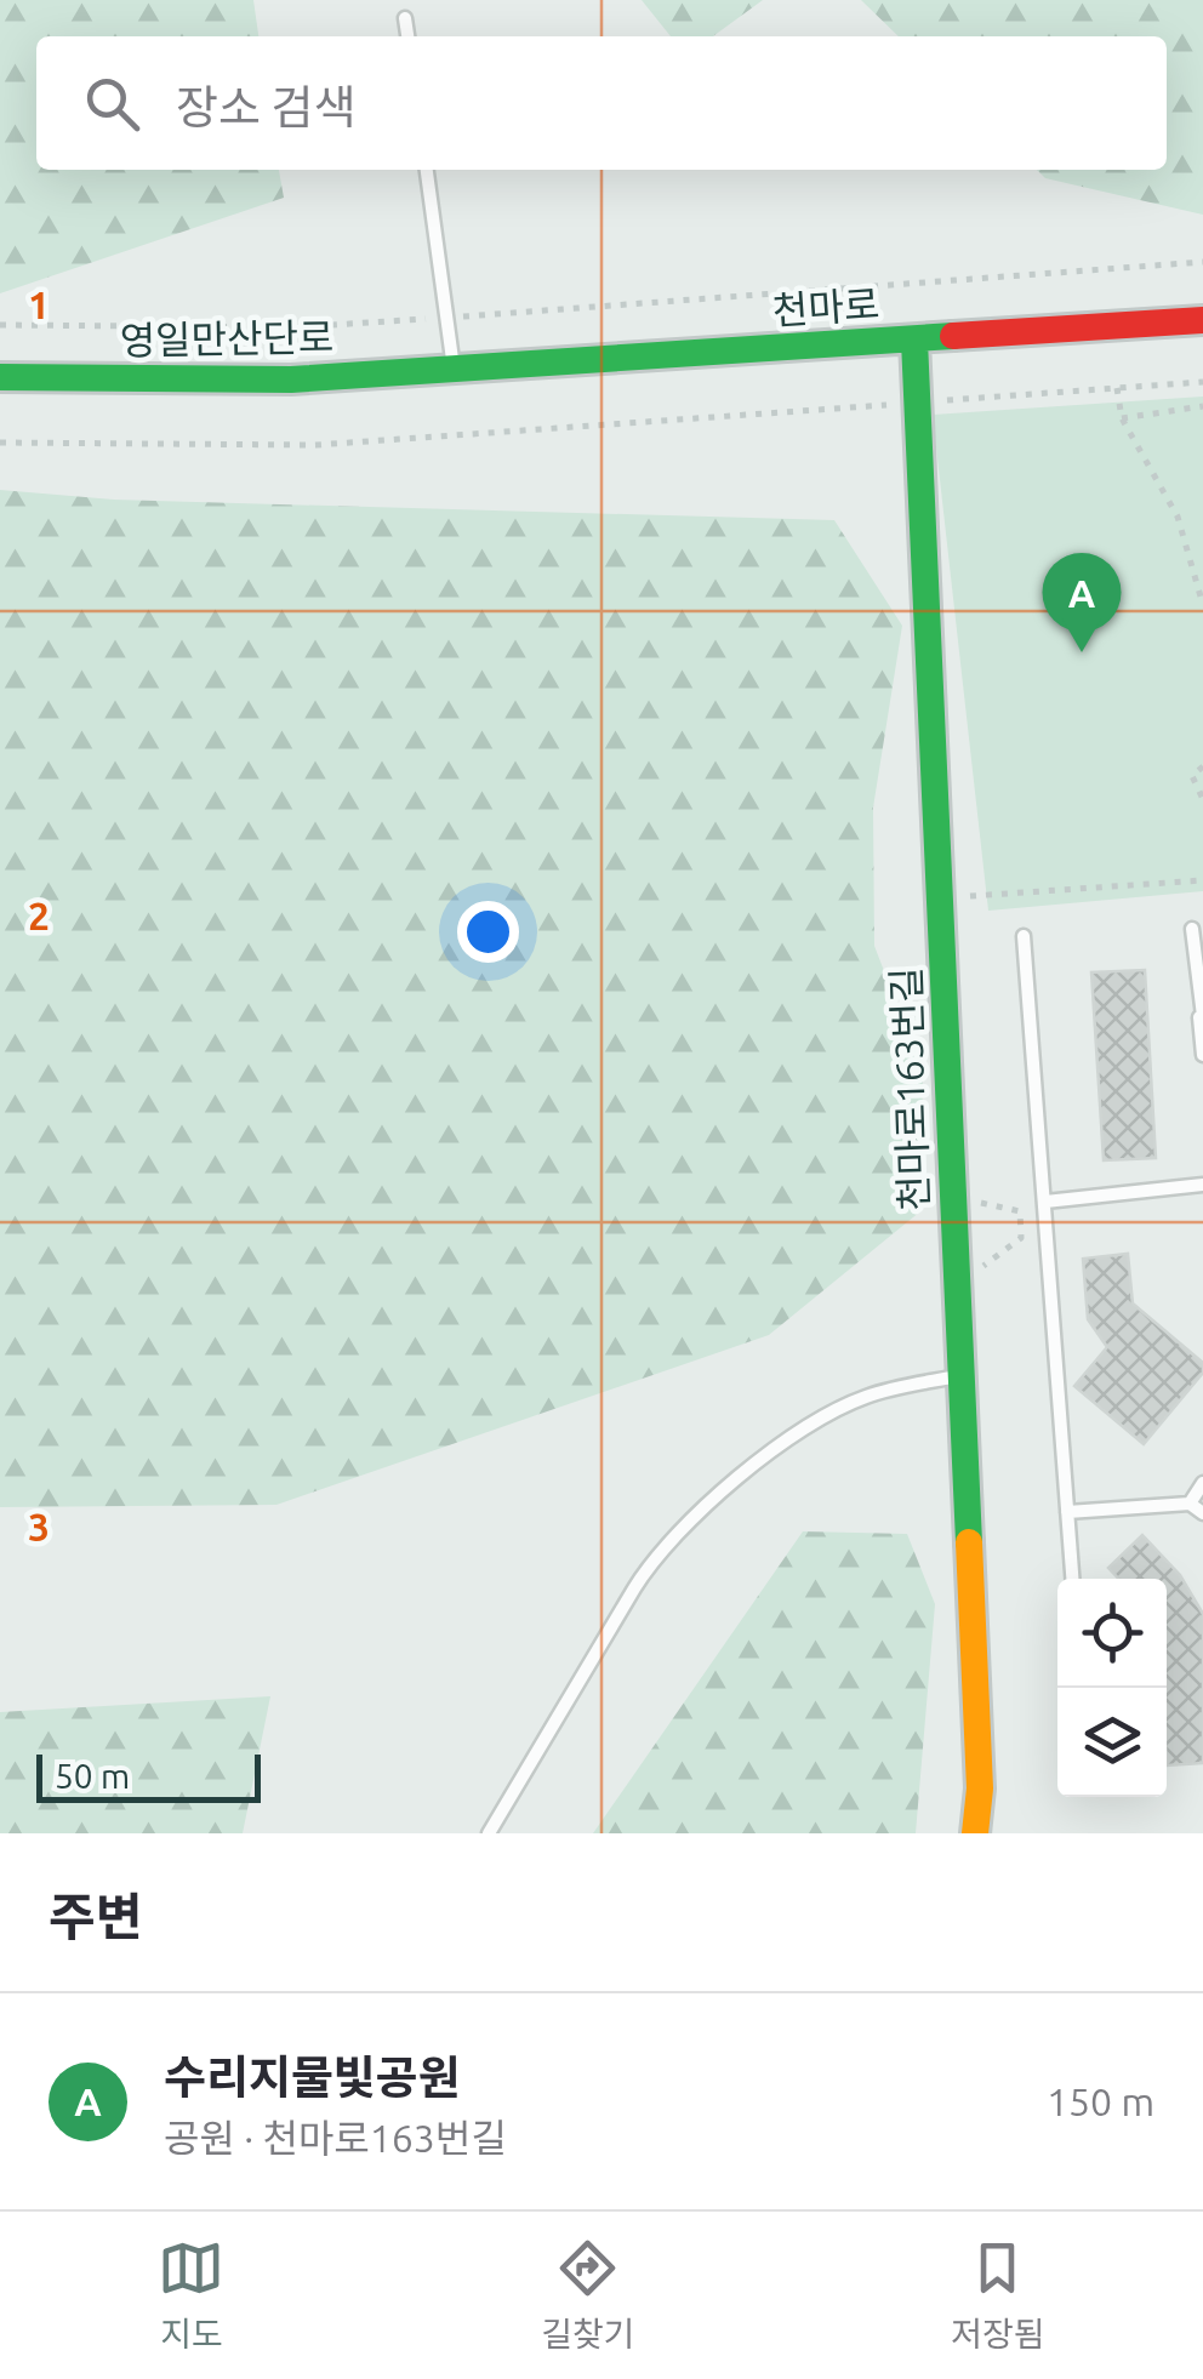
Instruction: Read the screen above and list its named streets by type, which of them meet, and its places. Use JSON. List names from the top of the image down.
{
  "streets": {
    "street": ["천마로", "영일만산단로", "천마로163번길"]
  },
  "crossings": [
    ["천마로", "영일만산단로"],
    ["천마로", "천마로163번길"]
  ],
  "scale_bar": "50 m",
  "page": {
    "search": "장소 검색",
    "pins": "A",
    "scale": "50 m",
    "heading": "주변",
    "list": [
      {
        "mark": "A",
        "name": "수리지물빛공원",
        "note": "공원 · 천마로163번길",
        "value": "150 m"
      }
    ],
    "nav": ["지도", "길찾기", "저장됨"]
  },
  "grid": {
    "rows": ["1", "2", "3"]
  }
}
